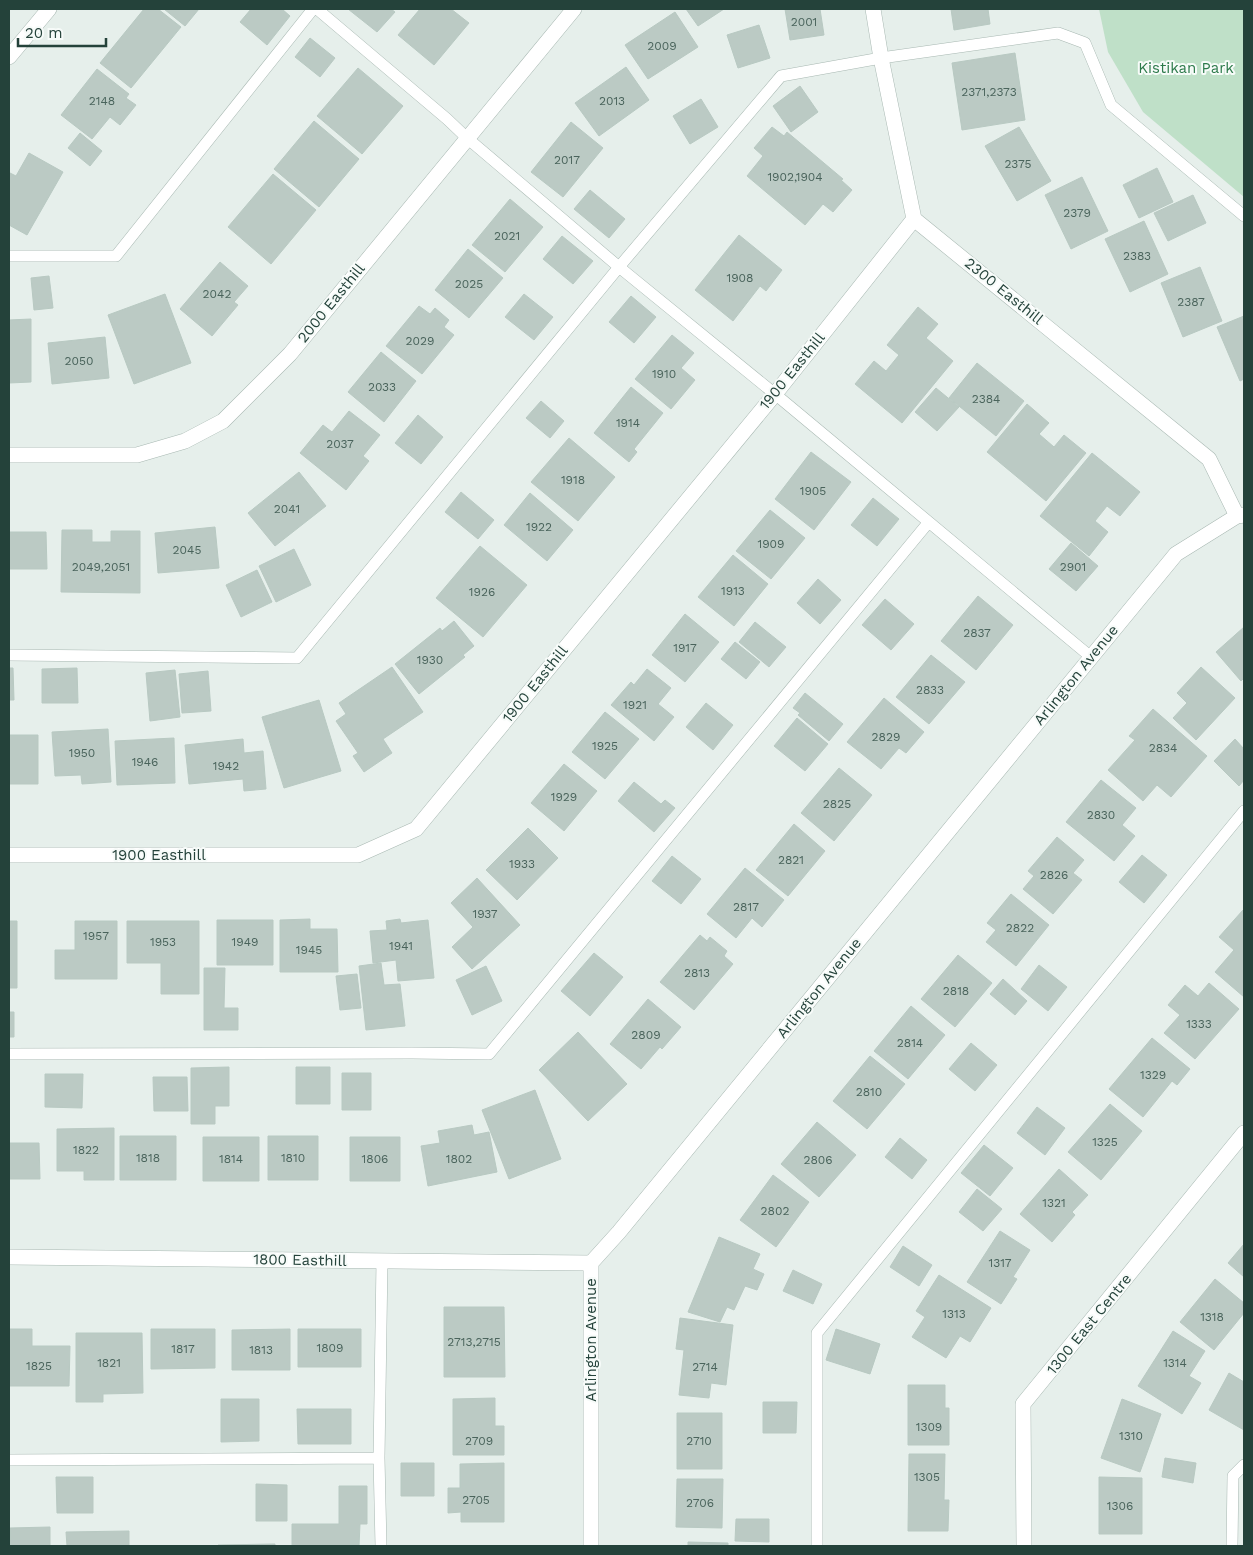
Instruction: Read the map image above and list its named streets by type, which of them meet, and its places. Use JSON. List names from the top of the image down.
{
  "streets": {
    "street": [
      "2300 Easthill",
      "2000 Easthill",
      "1900 Easthill",
      "Arlington Avenue",
      "1800 Easthill",
      "1300 East Centre"
    ]
  },
  "crossings": [
    ["2300 Easthill", "1900 Easthill"],
    ["2300 Easthill", "Arlington Avenue"],
    ["Arlington Avenue", "1800 Easthill"]
  ],
  "parks": ["Kistikan Park"],
  "house_numbers": [
    "2001",
    "2009",
    "2371,2373",
    "2148",
    "2013",
    "2017",
    "2375",
    "1902,1904",
    "2379",
    "2021",
    "2383",
    "1908",
    "2025",
    "2042",
    "2387",
    "2029",
    "2050",
    "1910",
    "2033",
    "2384",
    "1914",
    "2037",
    "1918",
    "1905",
    "2041",
    "1922",
    "1909",
    "2045",
    "2049,2051",
    "2901",
    "1913",
    "1926",
    "2837",
    "1917",
    "1930",
    "2833",
    "1921",
    "2829",
    "1925",
    "2834",
    "1950",
    "1946",
    "1942",
    "1929",
    "2825",
    "2830",
    "2821",
    "1933",
    "2826",
    "2817",
    "1937",
    "2822",
    "1957",
    "1953",
    "1949",
    "1941",
    "1945",
    "2813",
    "2818",
    "1333",
    "2809",
    "2814",
    "1329",
    "2810",
    "1325",
    "1822",
    "1818",
    "1810",
    "1814",
    "1806",
    "1802",
    "2806",
    "1321",
    "2802",
    "1317",
    "1313",
    "1318",
    "2713,2715",
    "1809",
    "1817",
    "1813",
    "1821",
    "1314",
    "1825",
    "2714",
    "1309",
    "1310",
    "2709",
    "2710",
    "1305",
    "2705",
    "2706",
    "1306"
  ],
  "scale_bar": "20 m"
}
